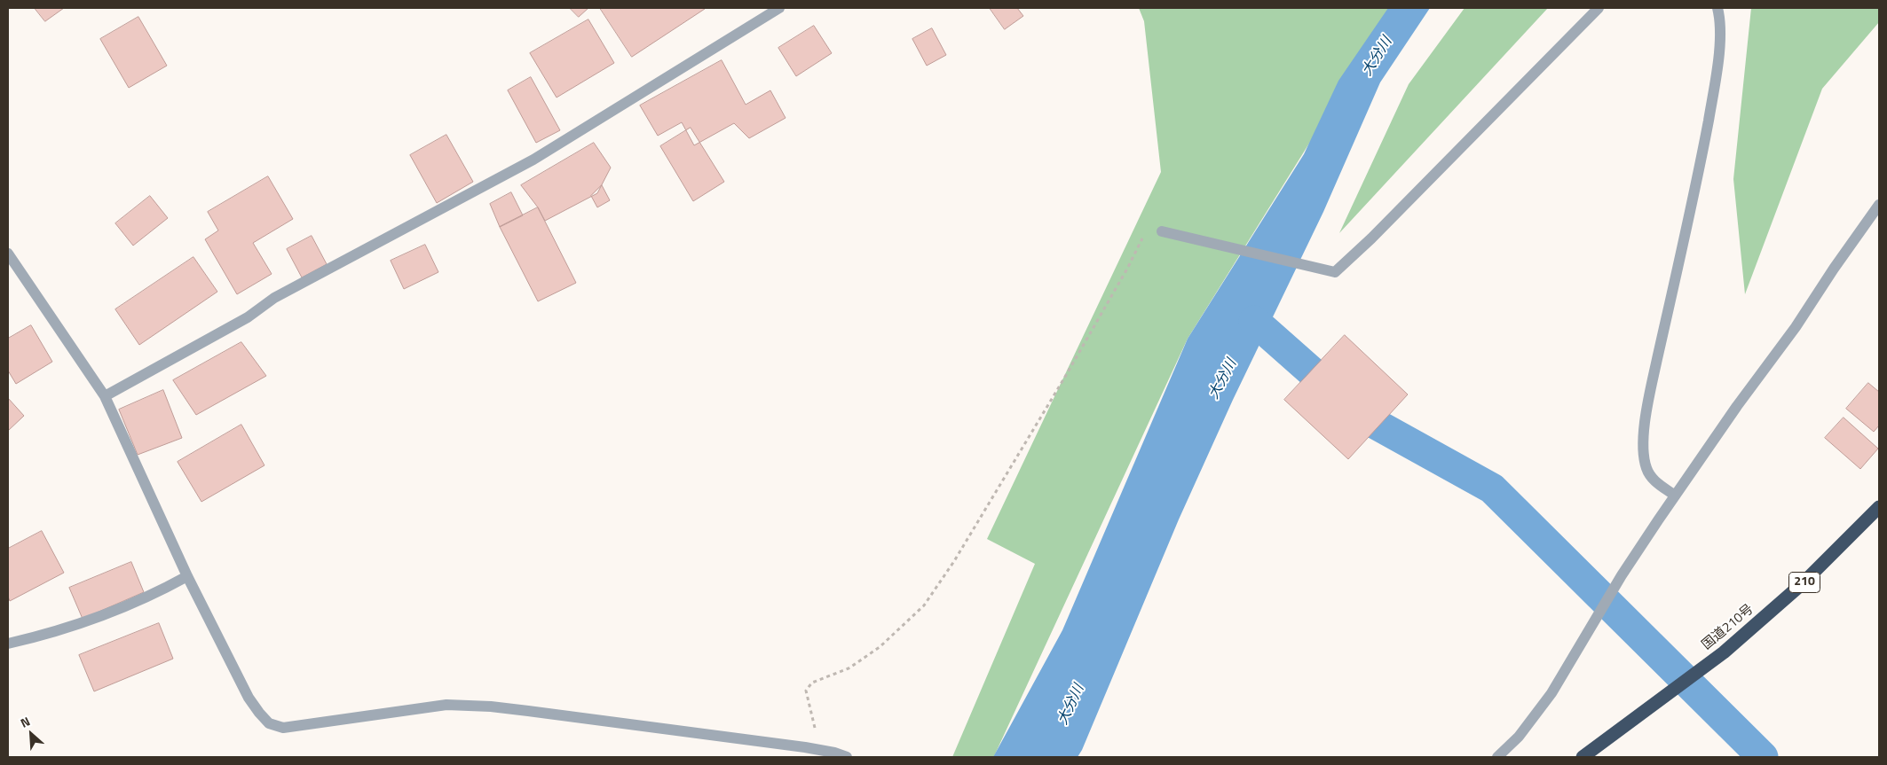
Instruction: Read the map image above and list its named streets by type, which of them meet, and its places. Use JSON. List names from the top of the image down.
{
  "streets": {
    "highway": ["210", "国道210号"]
  },
  "water": ["大分川"],
  "north": "top left"
}
